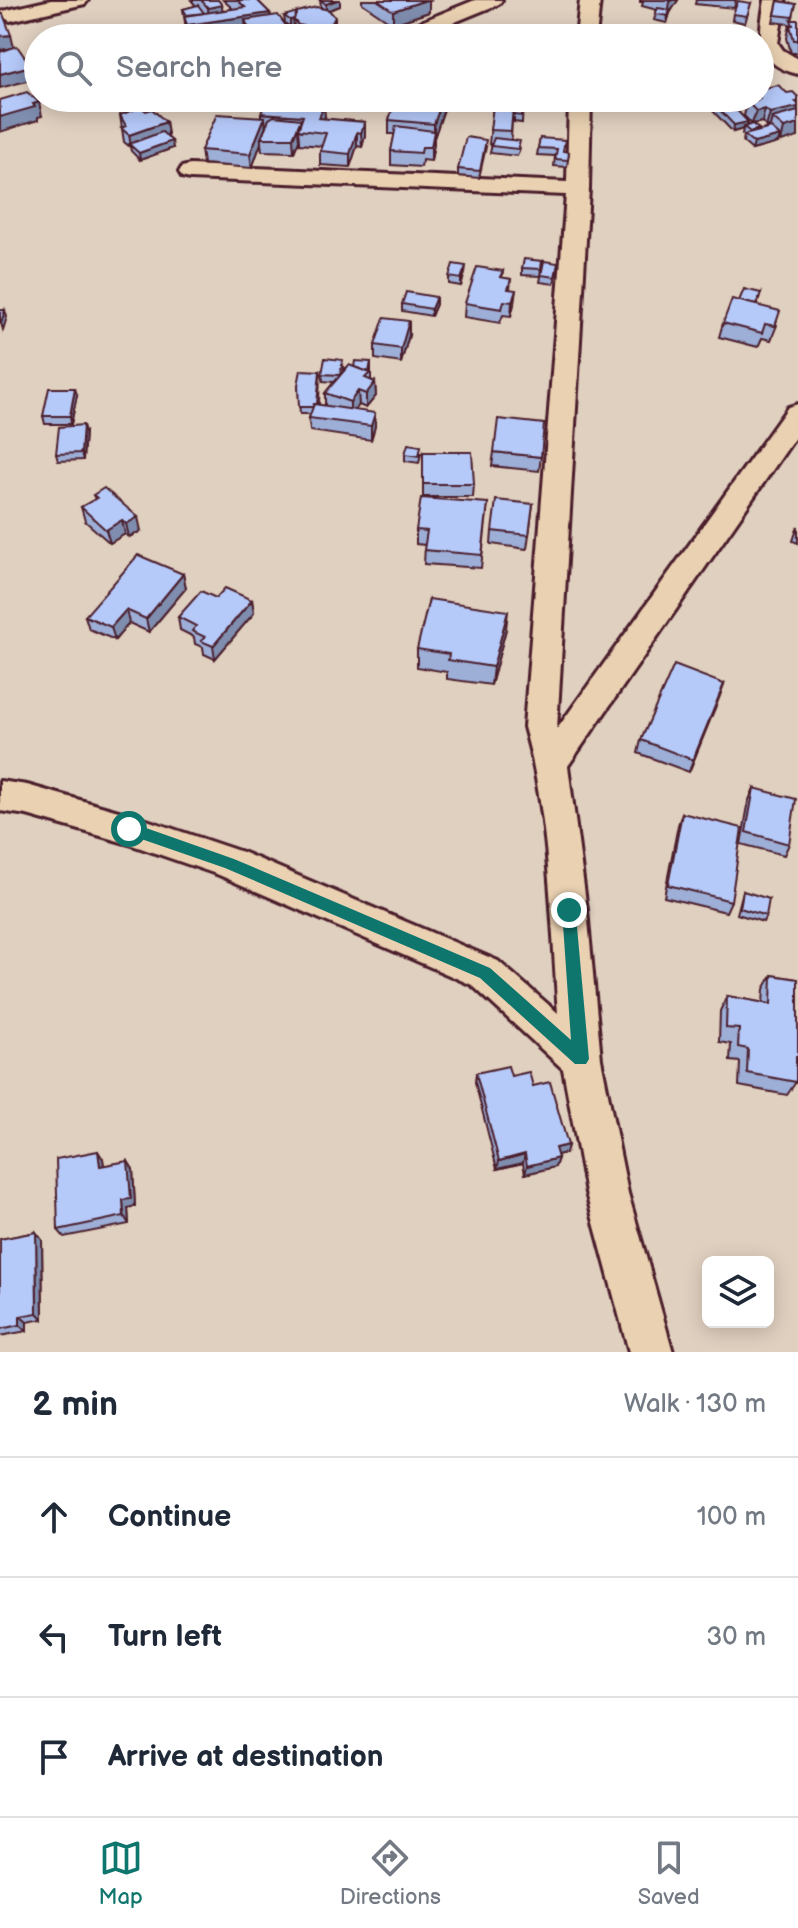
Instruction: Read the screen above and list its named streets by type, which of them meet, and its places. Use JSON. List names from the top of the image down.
{
  "page": {
    "search": "Search here",
    "heading": ["2 min", "Walk · 130 m"],
    "list": [
      ["Continue", "100 m"],
      ["Turn left", "30 m"],
      "Arrive at destination"
    ],
    "nav": ["Map", "Directions", "Saved"]
  }
}
